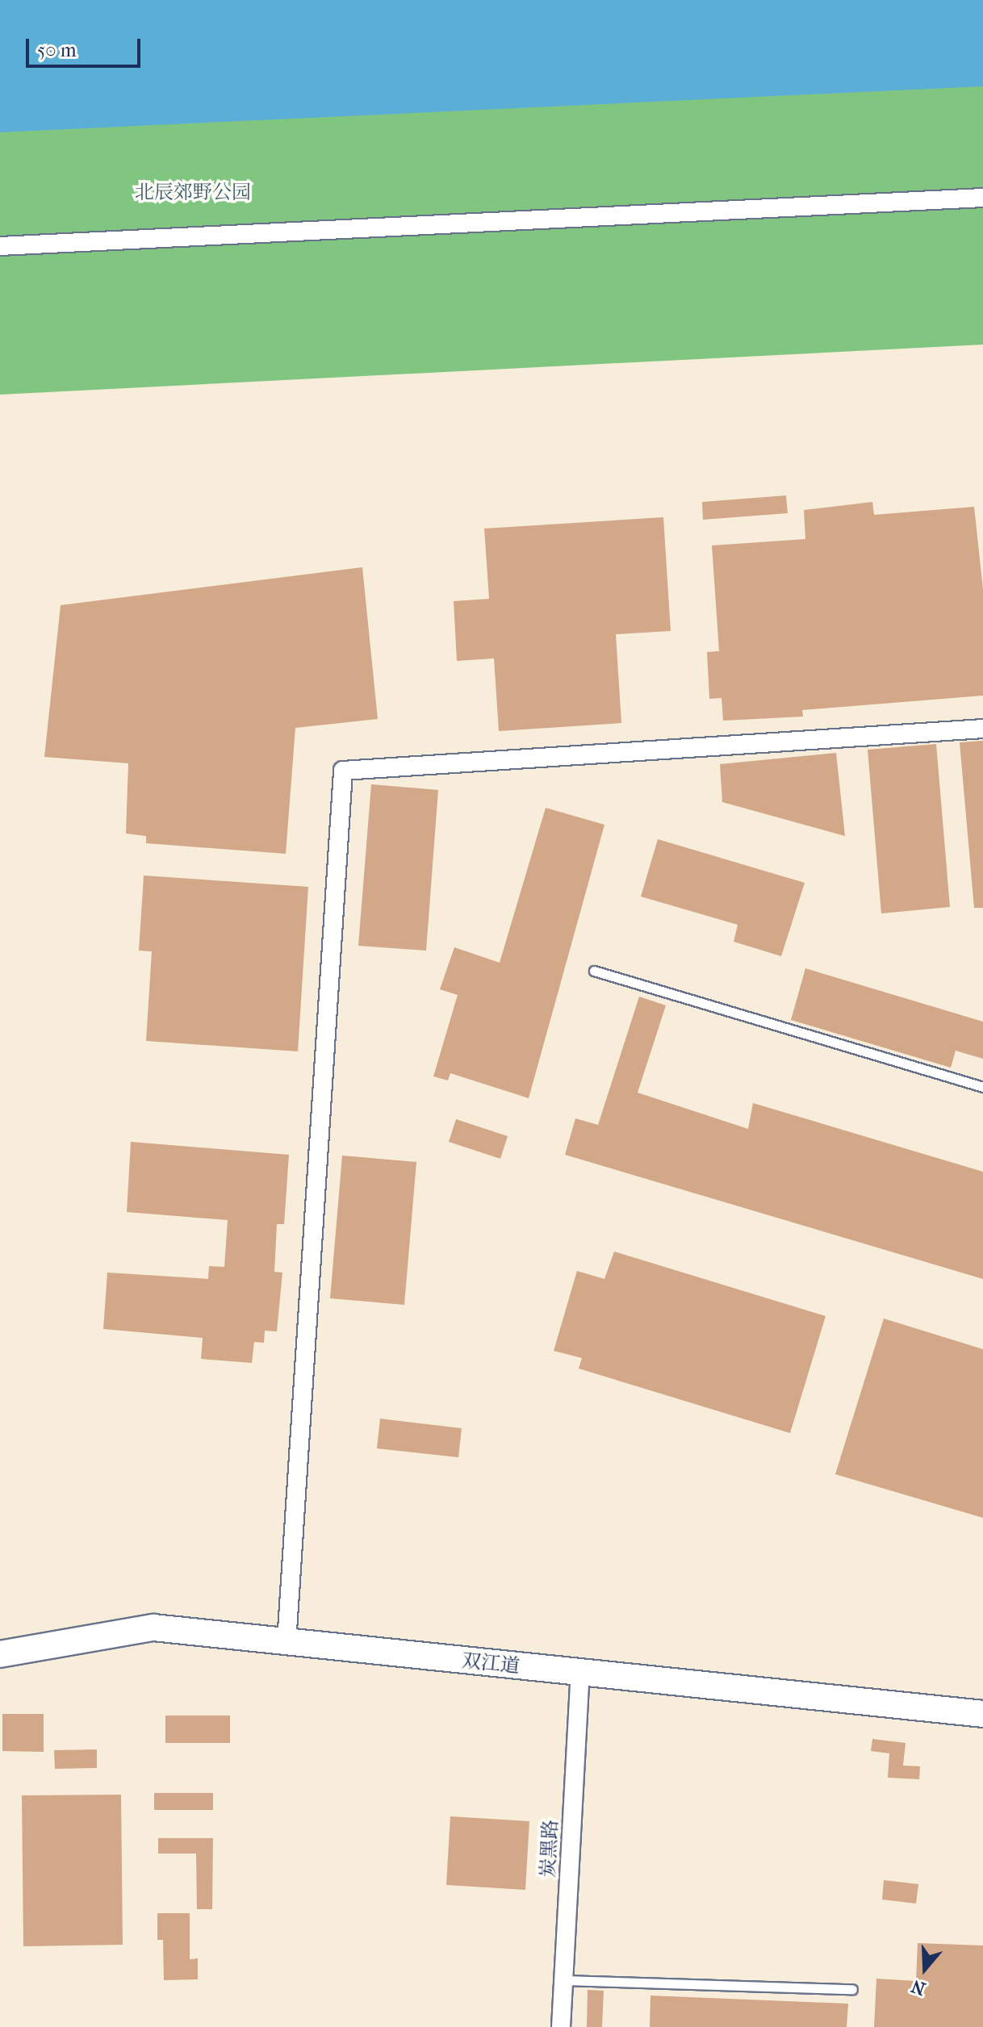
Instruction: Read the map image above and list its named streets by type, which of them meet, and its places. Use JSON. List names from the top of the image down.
{
  "streets": {
    "main road": ["双江道"],
    "street": ["炭黑路"]
  },
  "crossings": [
    ["双江道", "炭黑路"]
  ],
  "parks": ["北辰郊野公园"],
  "scale_bar": "50 m",
  "north": "bottom"
}
